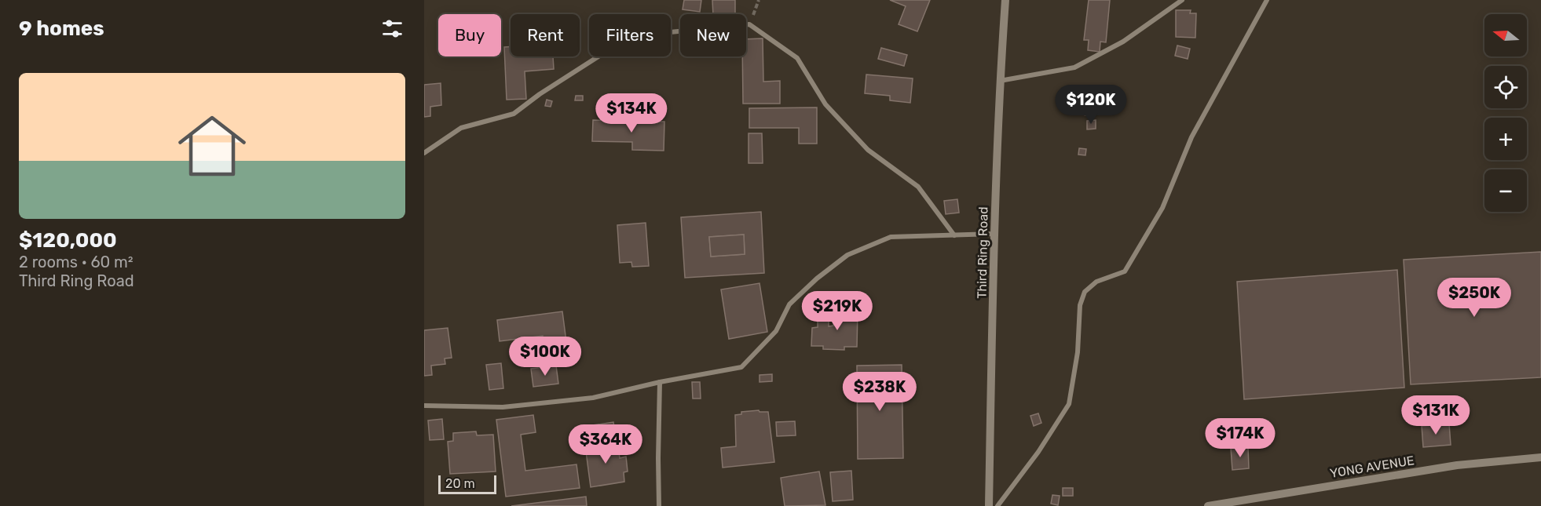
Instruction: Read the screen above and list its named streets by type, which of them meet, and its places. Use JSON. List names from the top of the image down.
{
  "streets": {
    "street": ["Third Ring Road", "YONG AVENUE"]
  },
  "scale_bar": "20 m",
  "north": "left",
  "page": {
    "heading": "9 homes",
    "map_buttons": ["+", "−"],
    "chip": [
      "Buy",
      "Rent",
      "Filters",
      "New"
    ],
    "list": [
      {
        "name": "$120,000",
        "note": "2 rooms · 60 m² · Third Ring Road"
      }
    ],
    "price": [
      "$120K",
      "$134K",
      "$250K",
      "$219K",
      "$100K",
      "$238K",
      "$131K",
      "$174K",
      "$364K"
    ],
    "scale": "20 m"
  }
}
